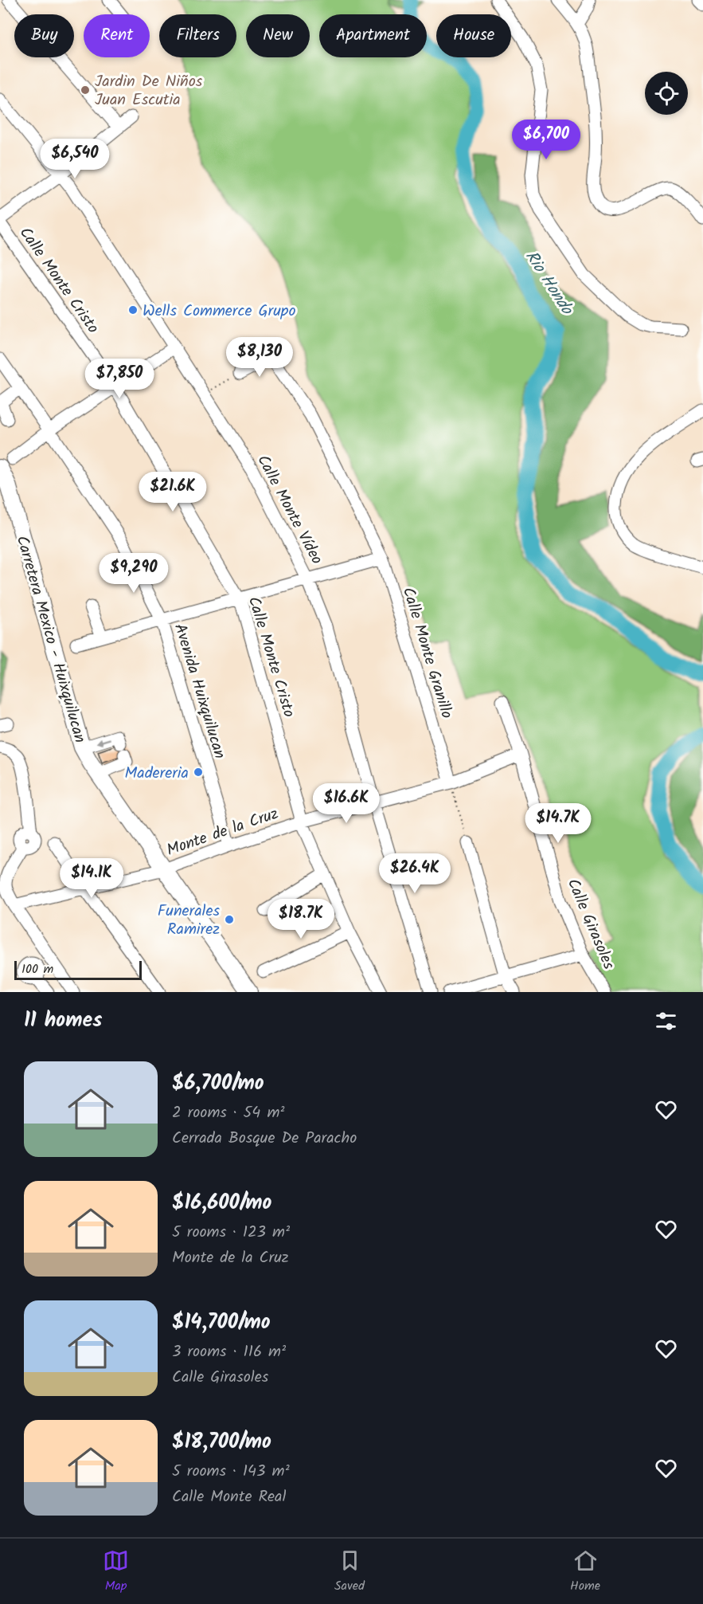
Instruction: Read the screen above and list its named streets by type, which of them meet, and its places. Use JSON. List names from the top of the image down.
{
  "streets": {
    "main road": ["Carretera Mexico - Huixquilucan"],
    "street": [
      "Calle Monte Cristo",
      "Calle Monte Vídeo",
      "Calle Monte Granillo",
      "Avenida Huixquilucan",
      "Monte de la Cruz",
      "Calle Girasoles"
    ]
  },
  "crossings": [
    ["Calle Monte Cristo", "Monte de la Cruz"],
    ["Calle Monte Vídeo", "Monte de la Cruz"],
    ["Carretera Mexico - Huixquilucan", "Monte de la Cruz"],
    ["Calle Monte Granillo", "Monte de la Cruz"],
    ["Avenida Huixquilucan", "Monte de la Cruz"],
    ["Monte de la Cruz", "Calle Girasoles"]
  ],
  "water": ["Rio Hondo"],
  "places": [
    "Jardin De Niños Juan Escutia",
    "Wells Commerce Grupo",
    "Madereria",
    "Funerales Ramirez"
  ],
  "scale_bar": "100 m",
  "page": {
    "chip": [
      "Buy",
      "Rent",
      "Filters",
      "New",
      "Apartment",
      "House"
    ],
    "price": [
      "$6,700",
      "$6,540",
      "$8,130",
      "$7,850",
      "$21.6K",
      "$9,290",
      "$16.6K",
      "$14.7K",
      "$26.4K",
      "$14.1K",
      "$18.7K"
    ],
    "scale": "100 m",
    "heading": "11 homes",
    "list": [
      {
        "name": "$6,700/mo",
        "note": "2 rooms · 54 m² · Cerrada Bosque De Paracho"
      },
      {
        "name": "$16,600/mo",
        "note": "5 rooms · 123 m² · Monte de la Cruz"
      },
      {
        "name": "$14,700/mo",
        "note": "3 rooms · 116 m² · Calle Girasoles"
      },
      {
        "name": "$18,700/mo",
        "note": "5 rooms · 143 m² · Calle Monte Real"
      }
    ],
    "tabs": ["Map", "Saved", "Home"]
  }
}
